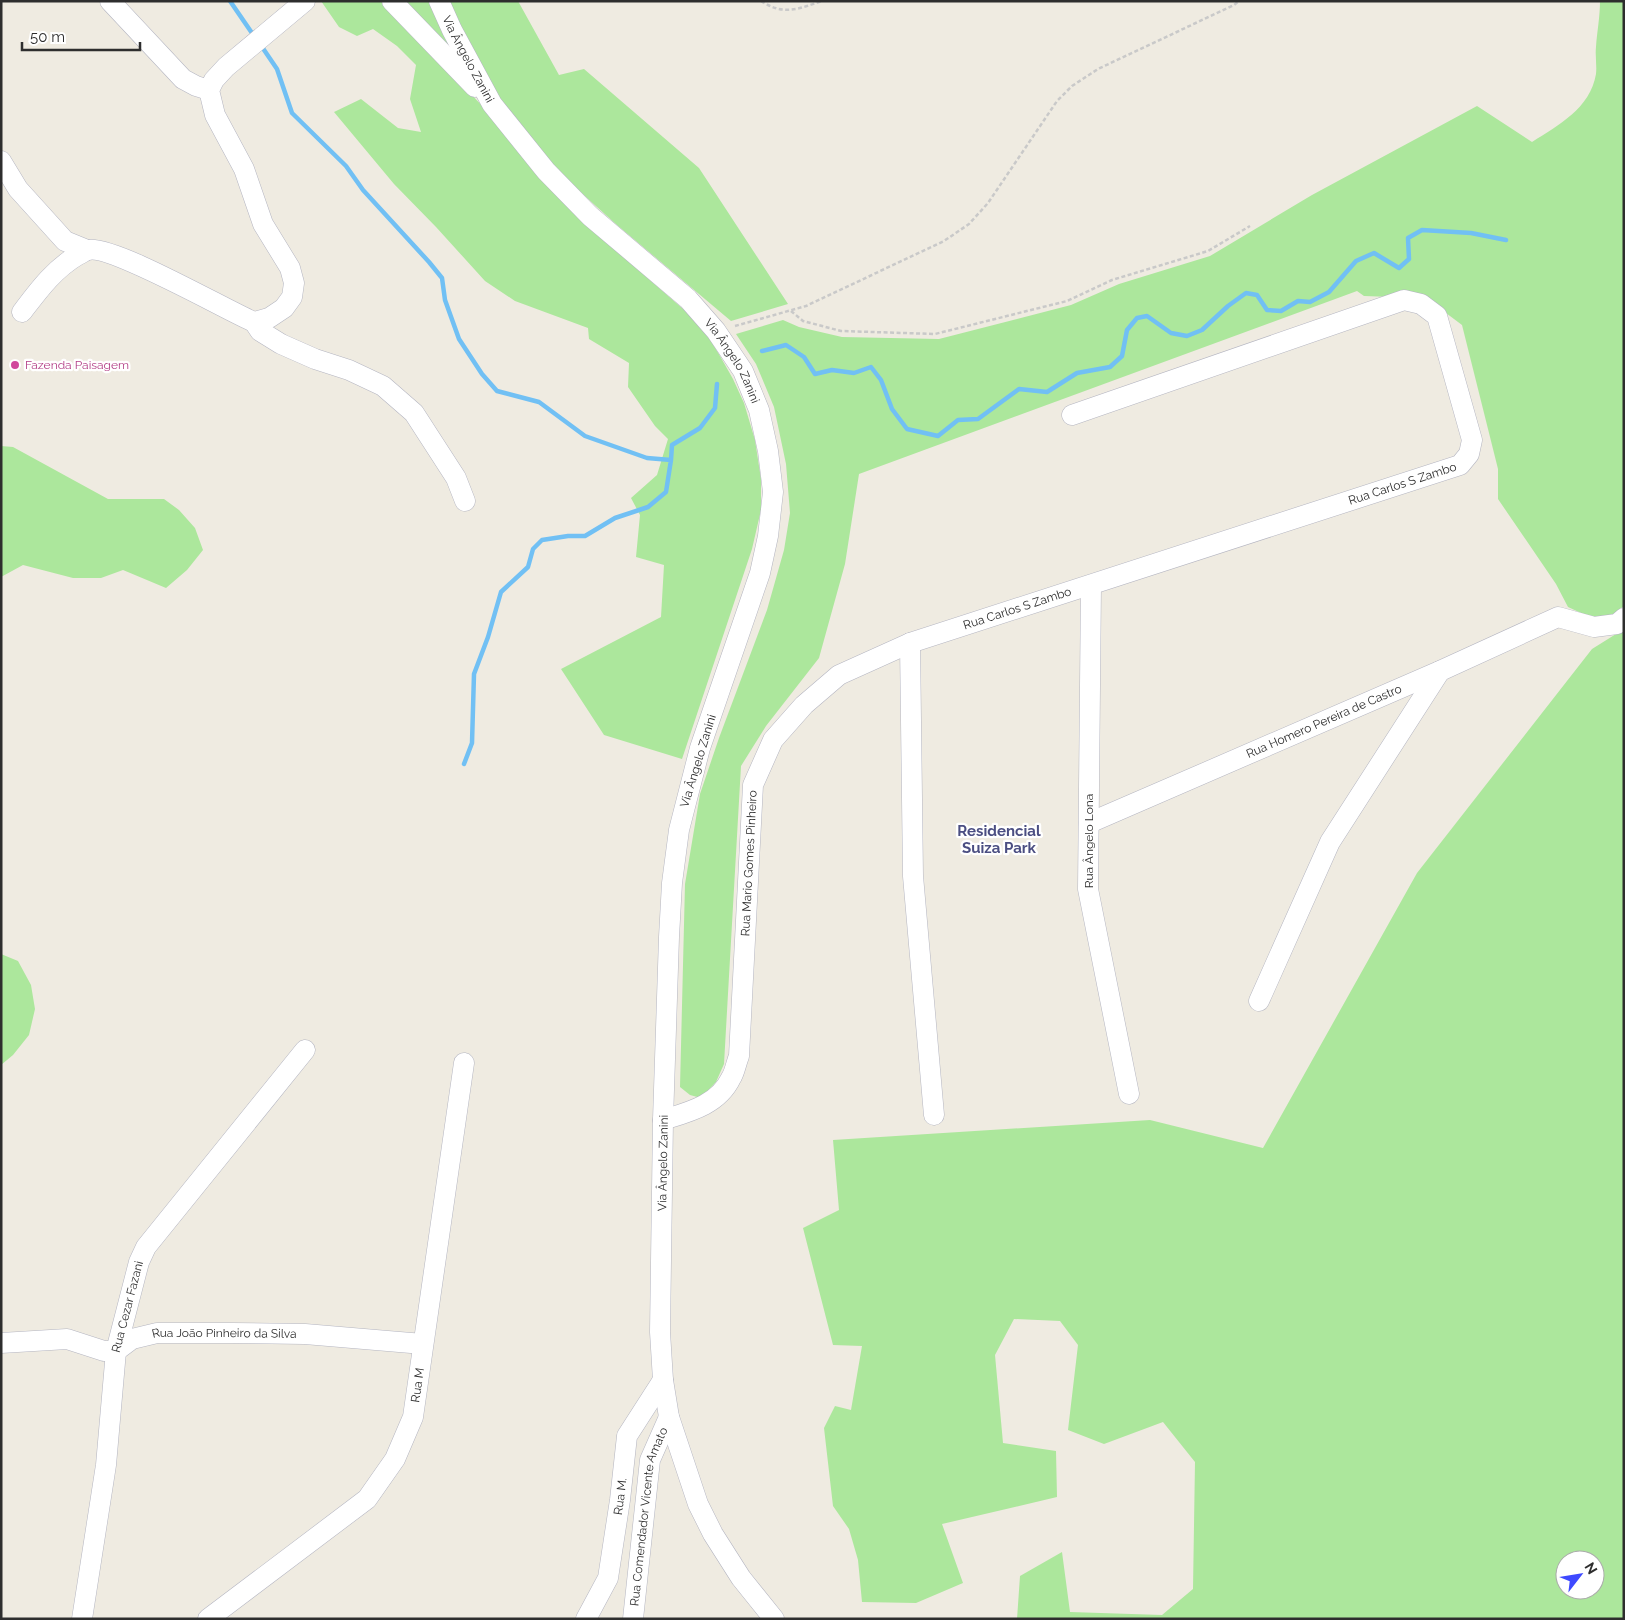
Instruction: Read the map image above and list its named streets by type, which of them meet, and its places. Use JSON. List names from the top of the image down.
{
  "streets": {
    "street": [
      "Via Ângelo Zanini",
      "Rua Carlos S Zambo",
      "Rua Homero Pereira de Castro",
      "Rua Ângelo Lona",
      "Rua Mario Gomes Pinheiro",
      "Rua Cezar Fazani",
      "Rua João Pinheiro da Silva",
      "Rua M",
      "Rua M.",
      "Rua Comendador Vicente Amato"
    ]
  },
  "crossings": [
    ["Via Ângelo Zanini", "Rua Mario Gomes Pinheiro"],
    ["Via Ângelo Zanini", "Rua M."],
    ["Via Ângelo Zanini", "Rua Comendador Vicente Amato"],
    ["Rua Carlos S Zambo", "Rua Ângelo Lona"],
    ["Rua Carlos S Zambo", "Rua Mario Gomes Pinheiro"],
    ["Rua Homero Pereira de Castro", "Rua Ângelo Lona"],
    ["Rua Cezar Fazani", "Rua João Pinheiro da Silva"],
    ["Rua João Pinheiro da Silva", "Rua M"]
  ],
  "districts": ["Residencial Suiza Park"],
  "places": ["Fazenda Paisagem"],
  "scale_bar": "50 m",
  "north": "top right"
}
